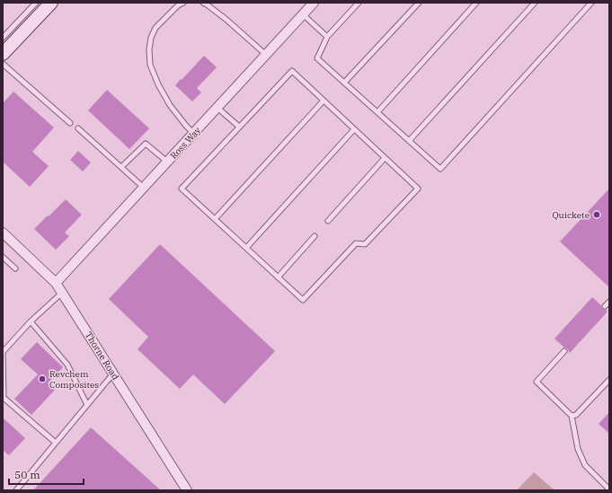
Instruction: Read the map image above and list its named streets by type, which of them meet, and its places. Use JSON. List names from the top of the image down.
{
  "streets": {
    "street": ["Ross Way", "Thorne Road"]
  },
  "crossings": [
    ["Ross Way", "Thorne Road"]
  ],
  "places": ["Quickete", "Revchem Composites"],
  "scale_bar": "50 m"
}
